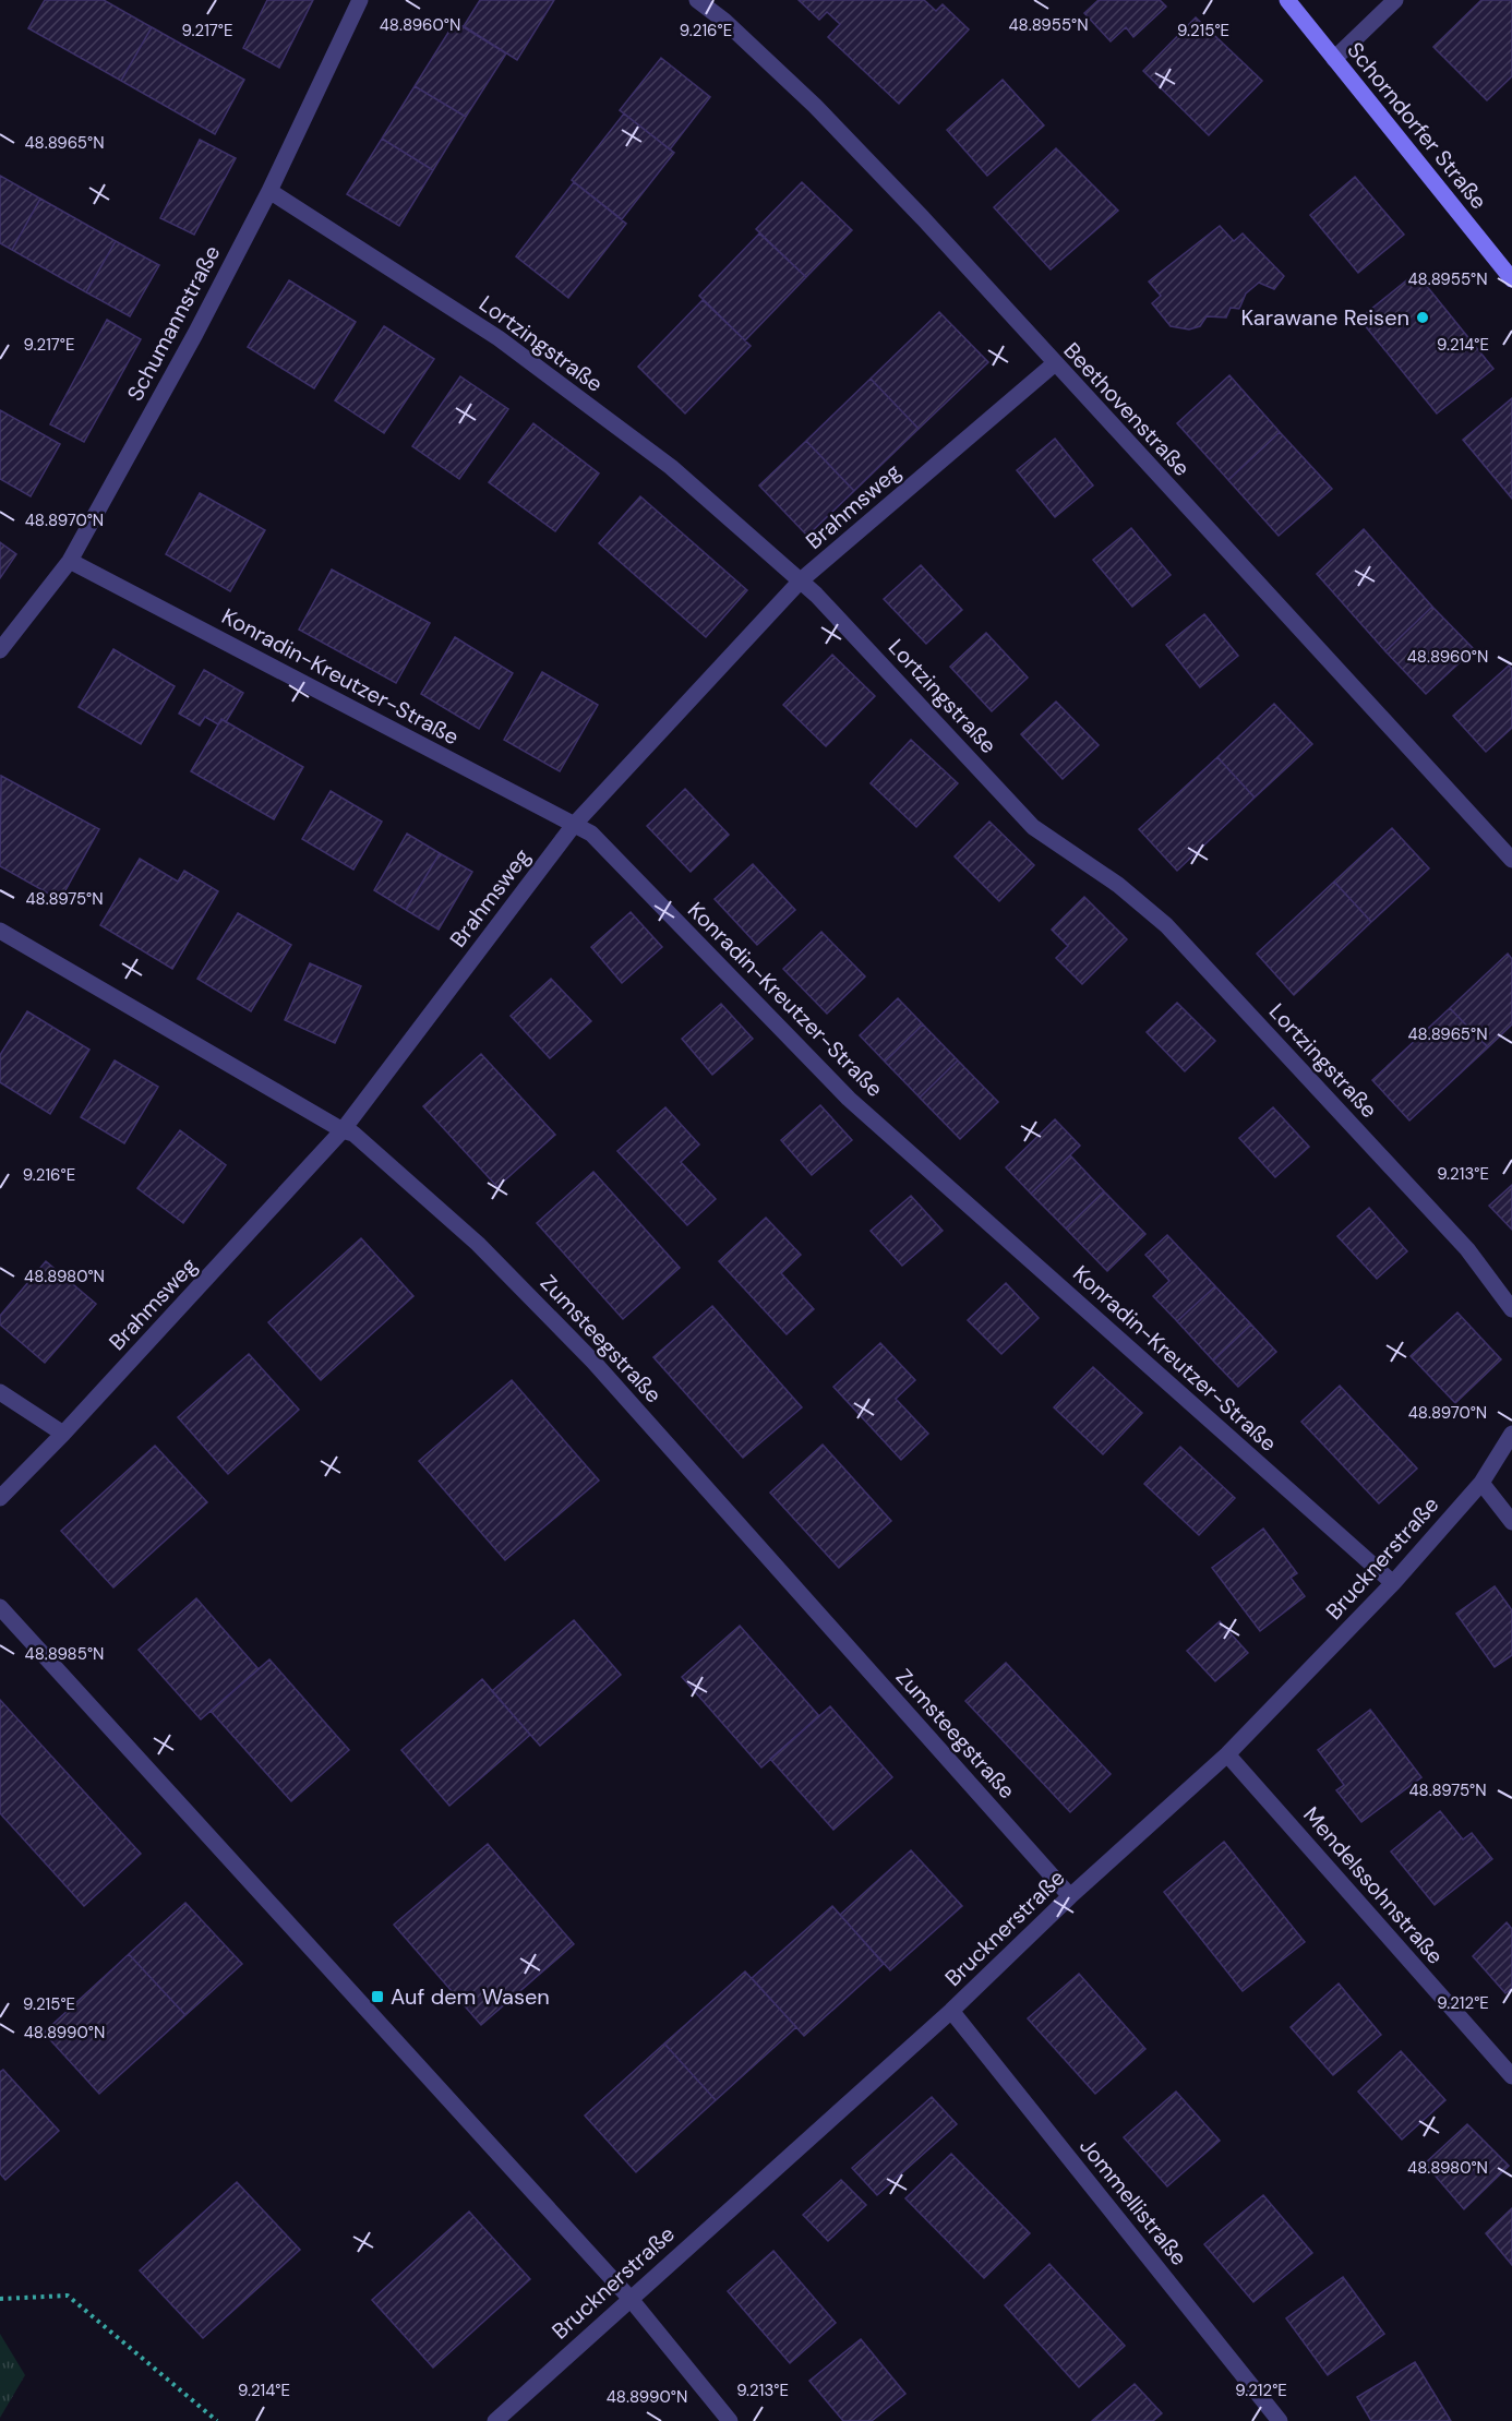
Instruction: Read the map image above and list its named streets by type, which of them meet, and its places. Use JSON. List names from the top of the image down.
{
  "streets": {
    "main road": ["Schorndorfer Straße"],
    "street": [
      "Schumannstraße",
      "Lortzingstraße",
      "Beethovenstraße",
      "Brahmsweg",
      "Konradin-Kreutzer-Straße",
      "Zumsteegstraße",
      "Brucknerstraße",
      "Mendelssohnstraße",
      "Jommellistraße"
    ]
  },
  "crossings": [
    ["Schumannstraße", "Lortzingstraße"],
    ["Schumannstraße", "Konradin-Kreutzer-Straße"],
    ["Lortzingstraße", "Brahmsweg"],
    ["Beethovenstraße", "Brahmsweg"],
    ["Brahmsweg", "Konradin-Kreutzer-Straße"],
    ["Brahmsweg", "Zumsteegstraße"],
    ["Konradin-Kreutzer-Straße", "Brucknerstraße"],
    ["Zumsteegstraße", "Brucknerstraße"],
    ["Brucknerstraße", "Mendelssohnstraße"],
    ["Brucknerstraße", "Jommellistraße"]
  ],
  "places": {
    "other": ["Karawane Reisen"],
    "transit": ["Auf dem Wasen"]
  },
  "coordinates": [
    "48.8960°N",
    "48.8955°N",
    "9.216°E",
    "9.217°E",
    "9.215°E",
    "48.8965°N",
    "9.214°E",
    "48.8970°N",
    "48.8975°N",
    "9.213°E",
    "48.8980°N",
    "48.8985°N",
    "9.212°E",
    "48.8990°N"
  ]
}
